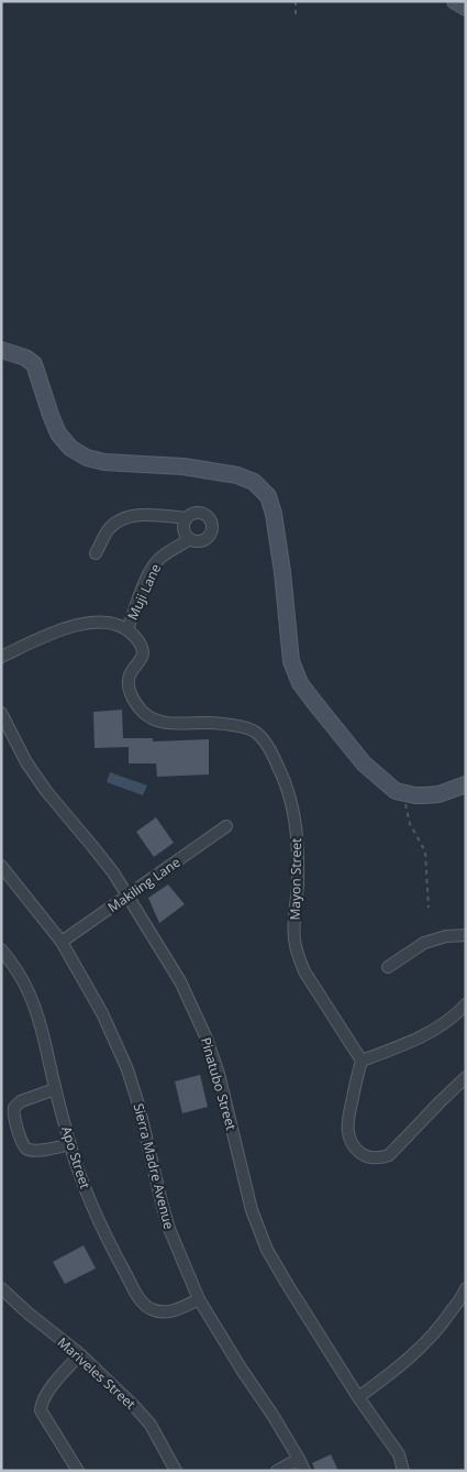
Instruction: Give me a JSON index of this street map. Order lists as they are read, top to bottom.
{
  "streets": {
    "street": [
      "Muji Lane",
      "Mayon Street",
      "Makiling Lane",
      "Pinatubo Street",
      "Apo Street",
      "Sierra Madre Avenue",
      "Mariveles Street"
    ]
  },
  "crossings": [
    ["Muji Lane", "Mayon Street"],
    ["Makiling Lane", "Pinatubo Street"],
    ["Makiling Lane", "Sierra Madre Avenue"],
    ["Apo Street", "Sierra Madre Avenue"]
  ]
}
